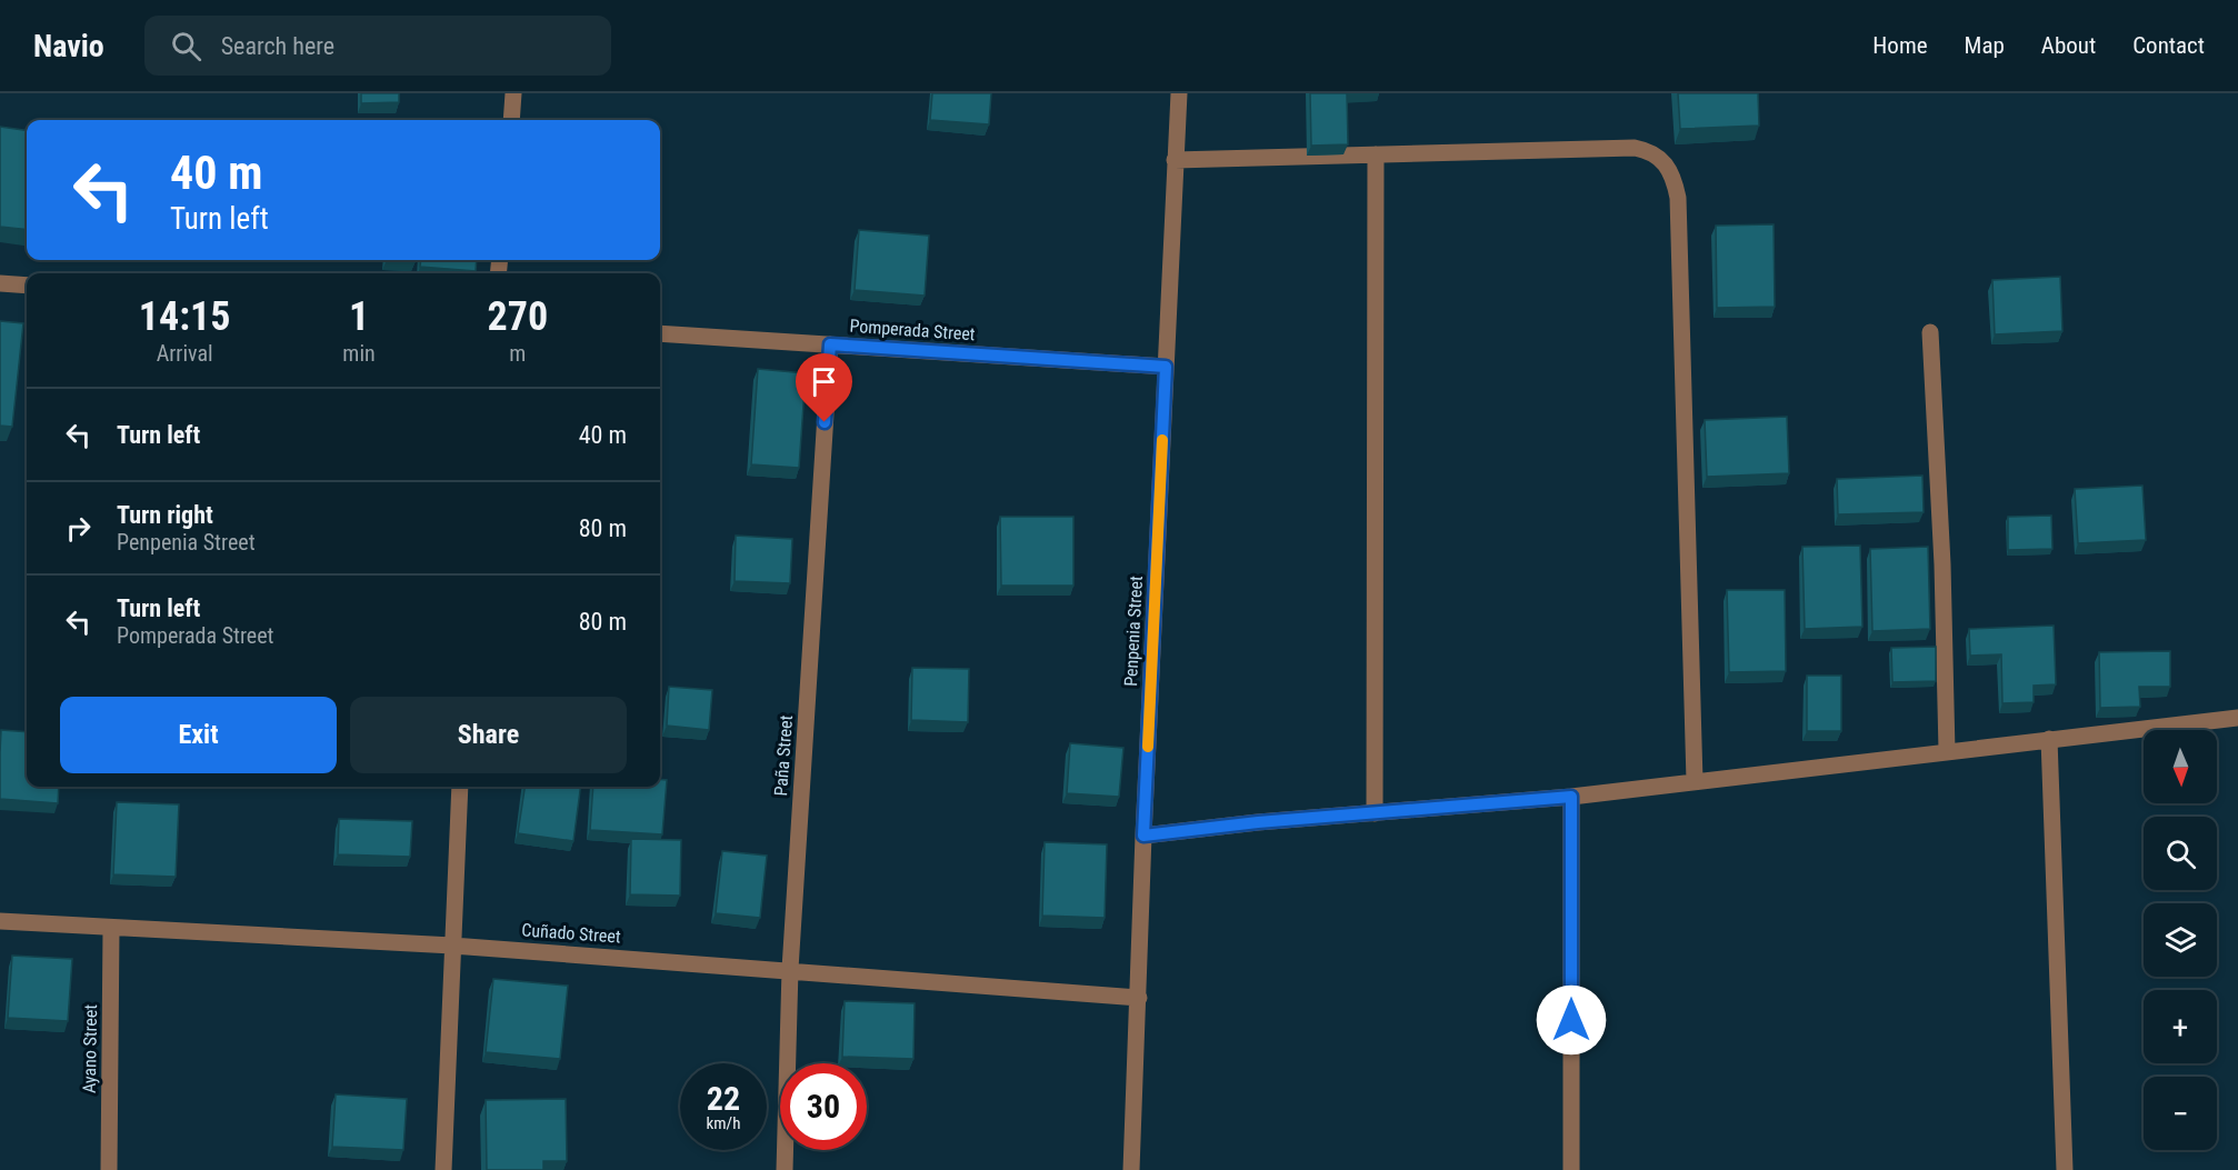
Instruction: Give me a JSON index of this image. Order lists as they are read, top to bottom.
{
  "streets": {
    "street": [
      "Pomperada Street",
      "Penpenia Street",
      "Paña Street",
      "Cuñado Street",
      "Ayano Street"
    ]
  },
  "crossings": [
    ["Pomperada Street", "Penpenia Street"],
    ["Pomperada Street", "Paña Street"],
    ["Penpenia Street", "Cuñado Street"],
    ["Paña Street", "Cuñado Street"],
    ["Cuñado Street", "Ayano Street"]
  ],
  "north": "bottom",
  "page": {
    "header": "Navio",
    "search": "Search here",
    "nav": [
      "Home",
      "Map",
      "About",
      "Contact"
    ],
    "turn": ["40 m", "Turn left"],
    "eta": [
      "14:15",
      "Arrival",
      "1",
      "min",
      "270",
      "m"
    ],
    "list": [
      {
        "name": "Turn left",
        "value": "40 m"
      },
      {
        "name": "Turn right",
        "note": "Penpenia Street",
        "value": "80 m"
      },
      {
        "name": "Turn left",
        "note": "Pomperada Street",
        "value": "80 m"
      }
    ],
    "buttons": ["Exit", "Share"],
    "map_buttons": ["+", "−"],
    "speed": "22 km/h",
    "limit": "30"
  }
}
